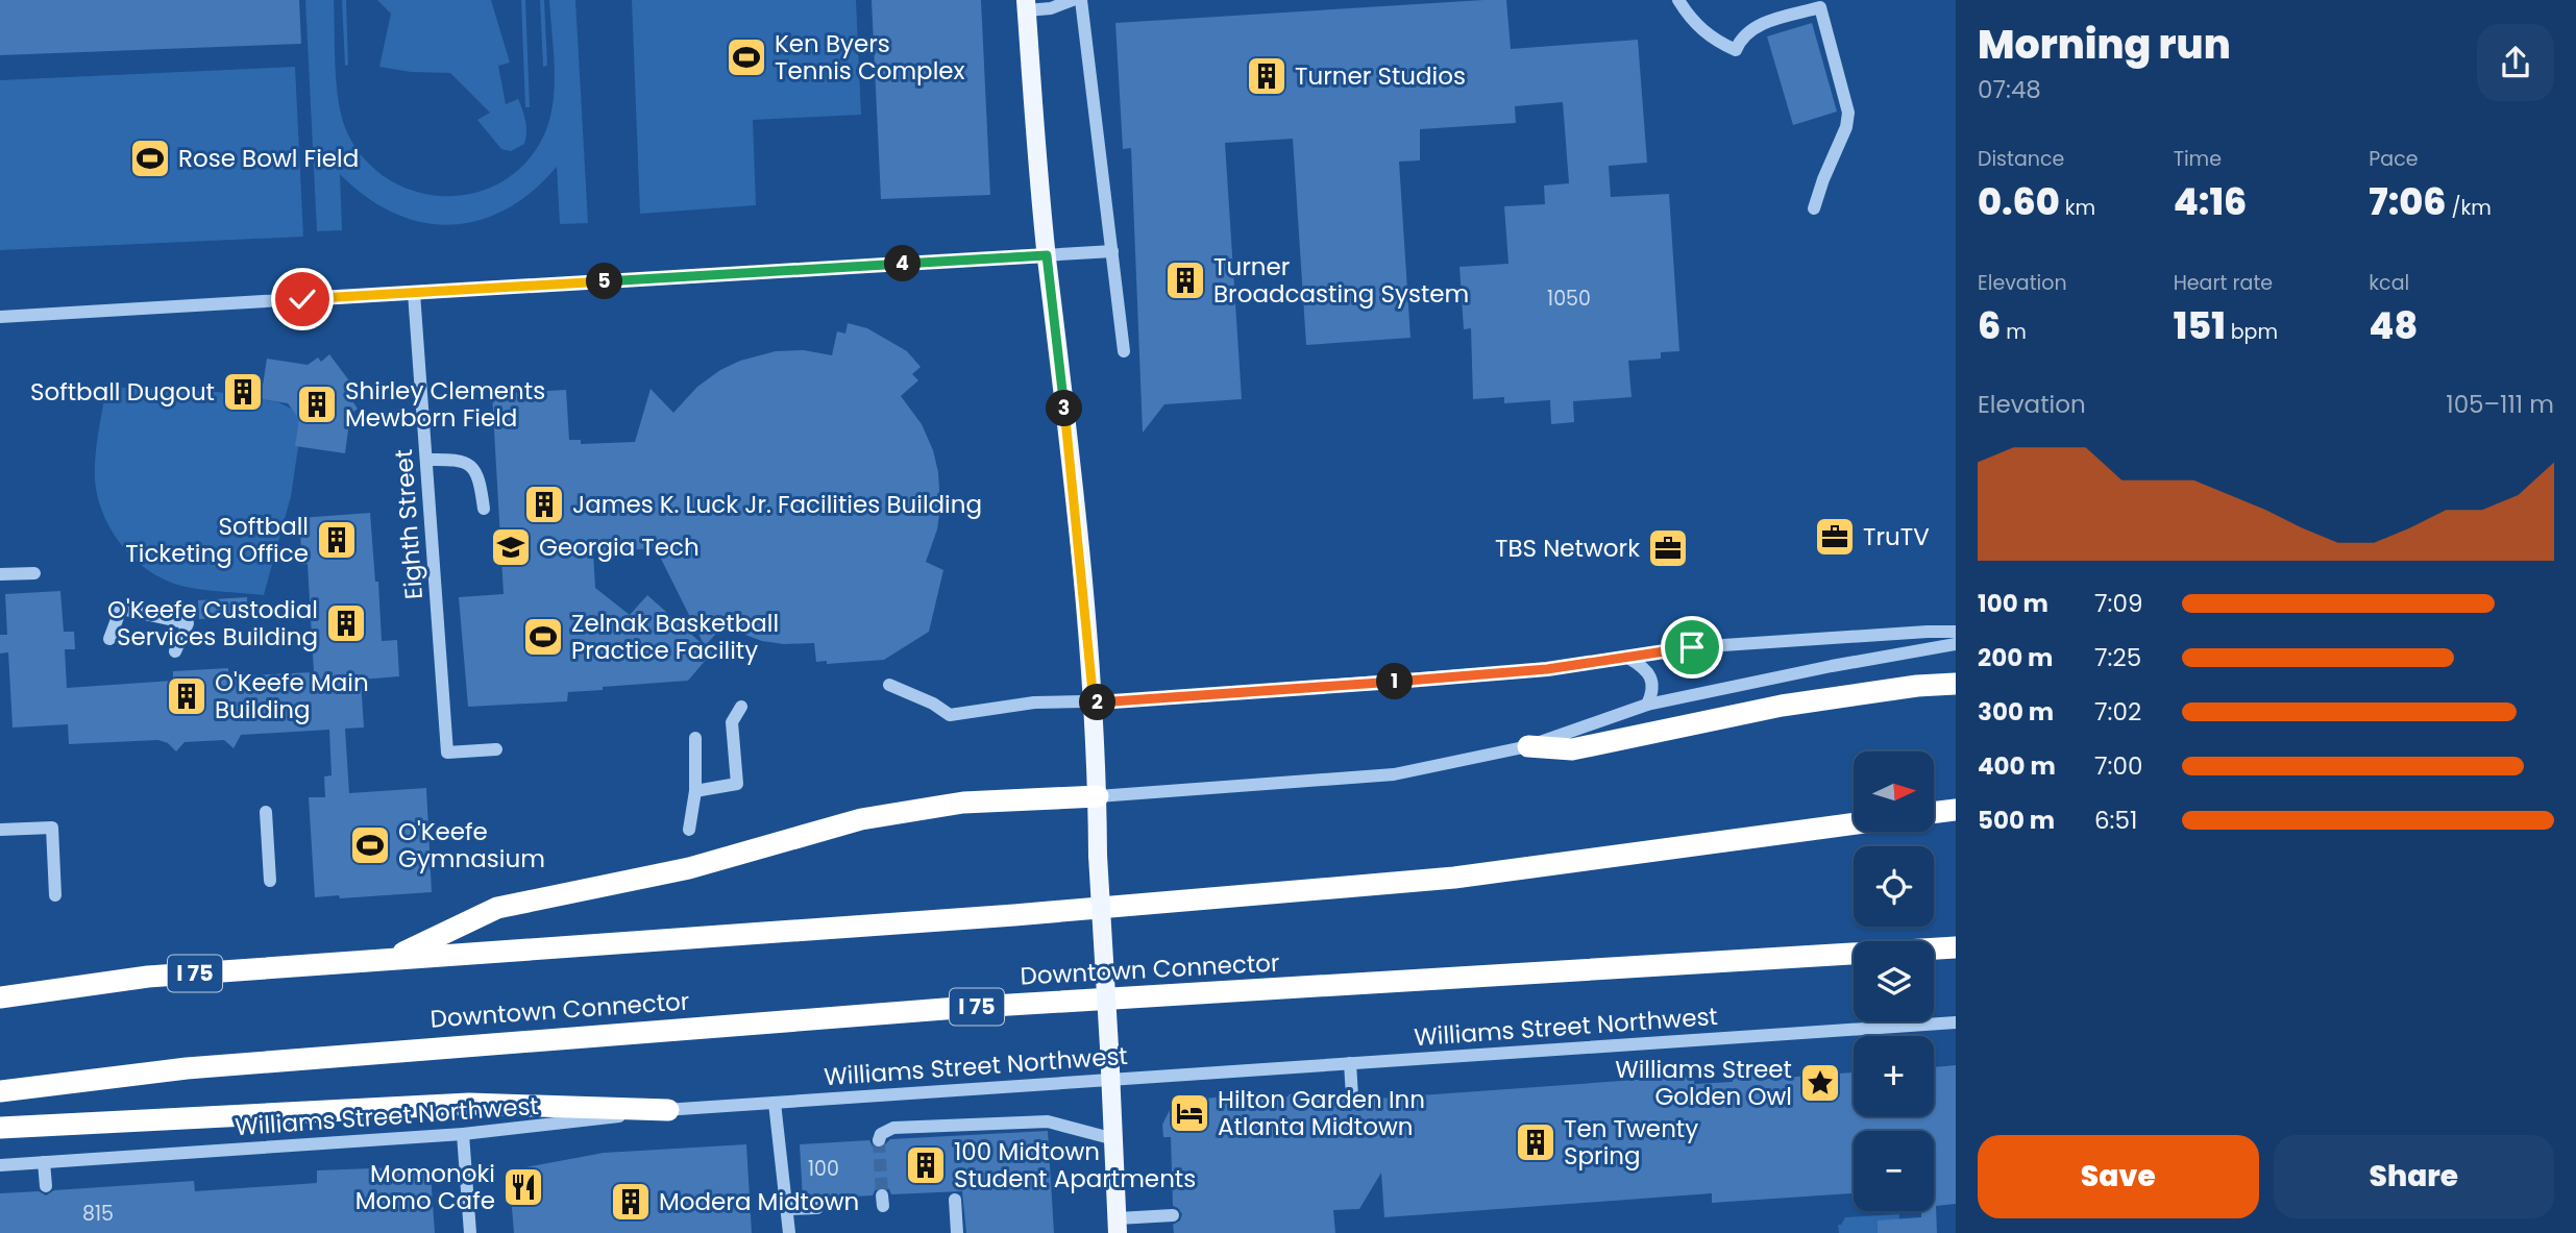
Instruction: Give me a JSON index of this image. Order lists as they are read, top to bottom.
{
  "streets": {
    "highway": ["Downtown Connector", "I 75"],
    "street": ["Eighth Street", "Williams Street Northwest"]
  },
  "places": {
    "sports": [
      "Ken Byers Tennis Complex",
      "Rose Bowl Field",
      "Zelnak Basketball Practice Facility",
      "O'Keefe Gymnasium"
    ],
    "building": [
      "Turner Studios",
      "Turner Broadcasting System",
      "Softball Dugout",
      "Shirley Clements Mewborn Field",
      "James K. Luck Jr. Facilities Building",
      "Softball Ticketing Office",
      "O'Keefe Custodial Services Building",
      "O'Keefe Main Building",
      "Ten Twenty Spring",
      "100 Midtown Student Apartments",
      "Modera Midtown"
    ],
    "office": ["TruTV", "TBS Network"],
    "school or university": ["Georgia Tech"],
    "place": ["Williams Street Golden Owl"],
    "hotel": ["Hilton Garden Inn Atlanta Midtown"],
    "restaurant": ["Momonoki Momo Cafe"]
  },
  "house_numbers": ["1050", "100", "815"],
  "north": "right",
  "page": {
    "heading": ["Morning run", "07:48"],
    "stats": [
      ["Distance", "0.60 km"],
      ["Time", "4:16"],
      ["Pace", "7:06 /km"],
      ["Elevation", "6 m"],
      ["Heart rate", "151 bpm"],
      ["kcal", "48"]
    ],
    "pins": [
      "4",
      "5",
      "3",
      "1",
      "2"
    ],
    "chart": ["Elevation", "105–111 m"],
    "list": [
      {
        "name": "100 m",
        "note": "7:09"
      },
      {
        "name": "200 m",
        "note": "7:25"
      },
      {
        "name": "300 m",
        "note": "7:02"
      },
      {
        "name": "400 m",
        "note": "7:00"
      },
      {
        "name": "500 m",
        "note": "6:51"
      }
    ],
    "map_buttons": ["+", "−"],
    "buttons": ["Save", "Share"]
  }
}
